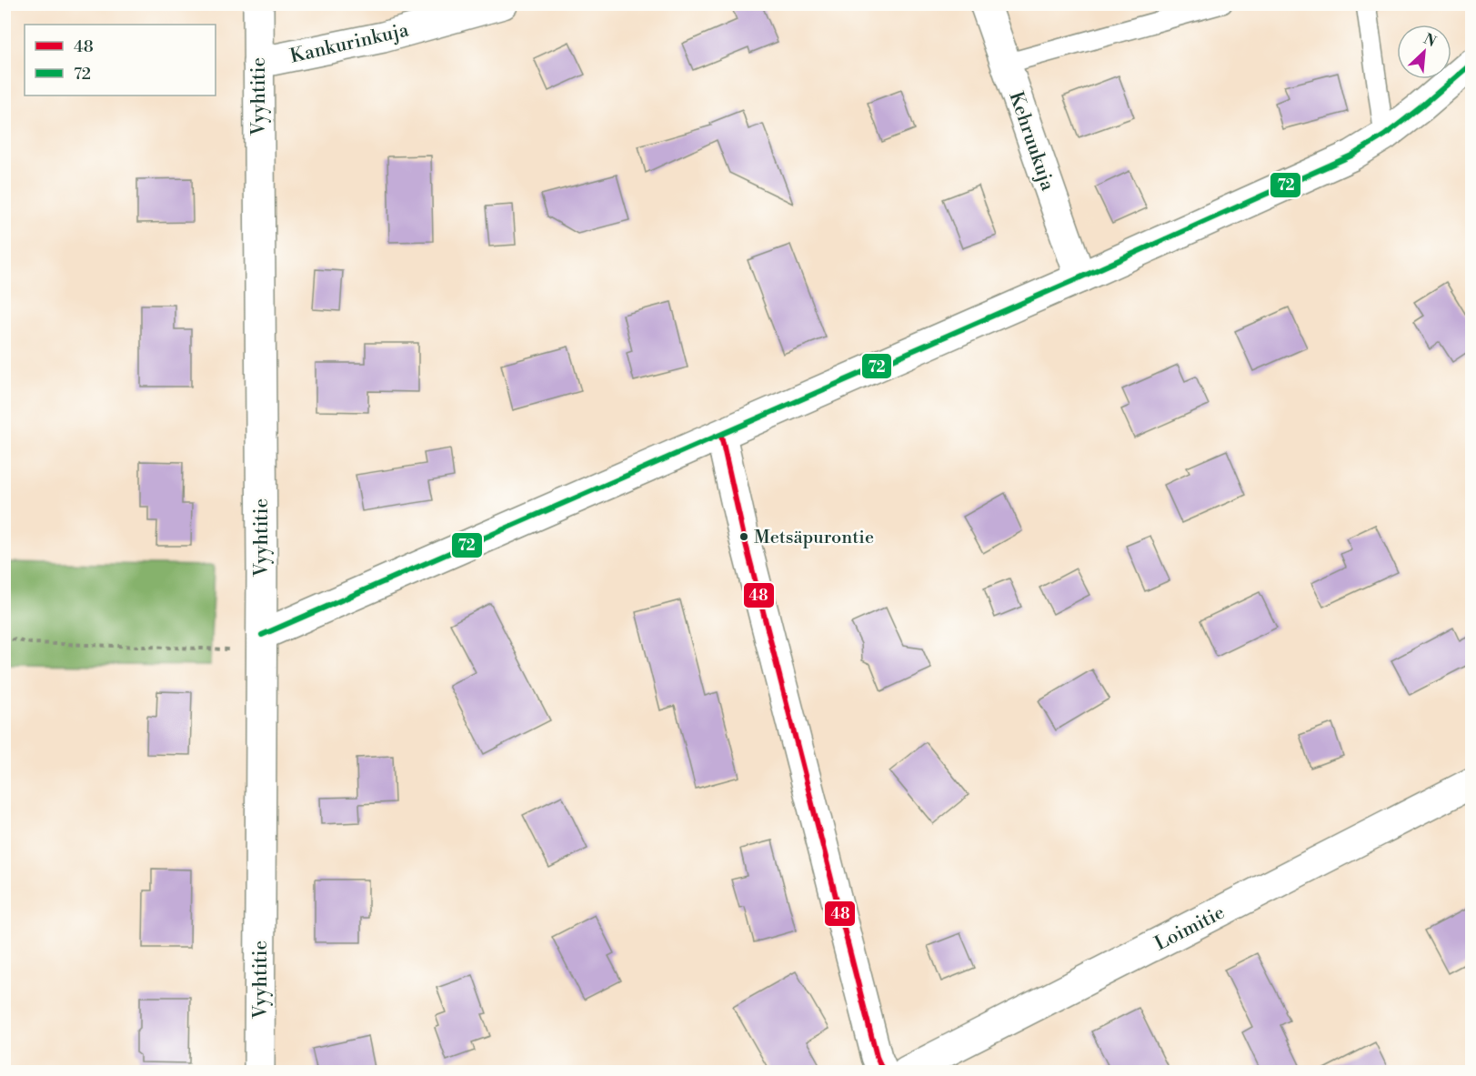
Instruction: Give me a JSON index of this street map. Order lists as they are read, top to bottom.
{
  "streets": {
    "street": [
      "Kankurinkuja",
      "Vyyhtitie",
      "Kehruukuja",
      "Loimitie"
    ]
  },
  "crossings": [
    ["Kankurinkuja", "Vyyhtitie"]
  ],
  "places": ["Metsäpurontie"],
  "lines": ["transit line 72", "transit line 48"],
  "legend": ["48", "72"],
  "north": "top right"
}
